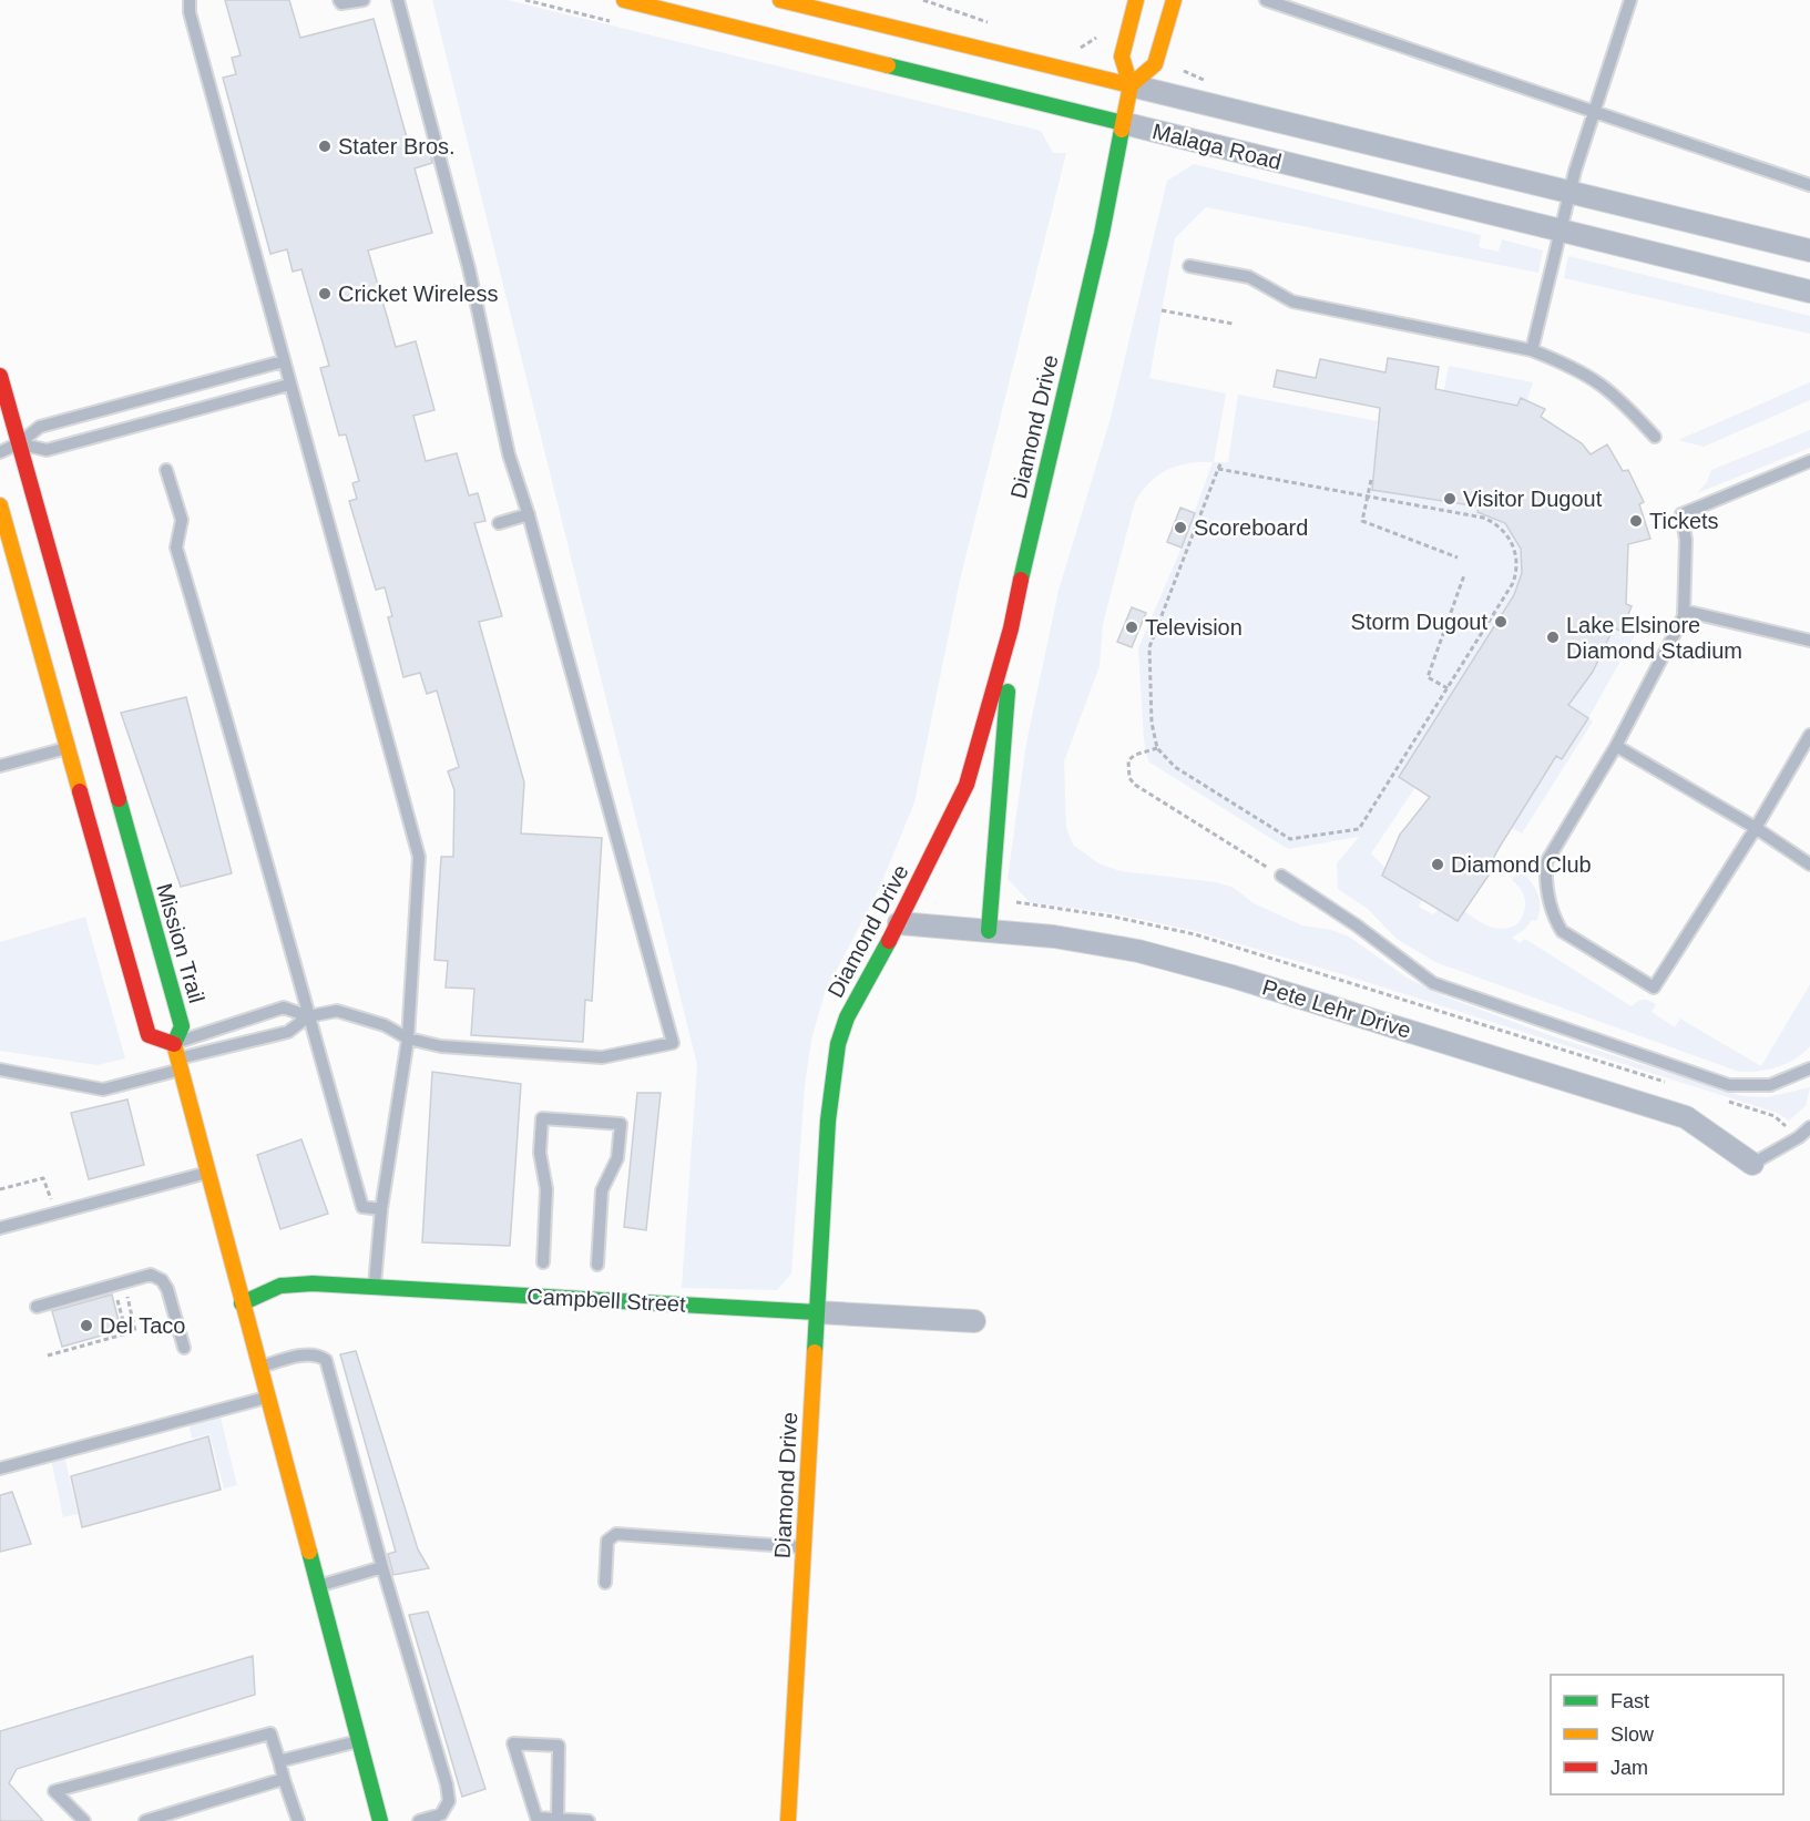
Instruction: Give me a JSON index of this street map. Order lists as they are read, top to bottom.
{
  "streets": {
    "street": [
      "Malaga Road",
      "Diamond Drive",
      "Mission Trail",
      "Pete Lehr Drive",
      "Campbell Street"
    ]
  },
  "crossings": [
    ["Malaga Road", "Diamond Drive"],
    ["Diamond Drive", "Pete Lehr Drive"],
    ["Diamond Drive", "Campbell Street"]
  ],
  "places": [
    "Stater Bros.",
    "Cricket Wireless",
    "Visitor Dugout",
    "Tickets",
    "Scoreboard",
    "Storm Dugout",
    "Television",
    "Lake Elsinore Diamond Stadium",
    "Diamond Club",
    "Del Taco"
  ],
  "legend": ["Fast", "Slow", "Jam"]
}
